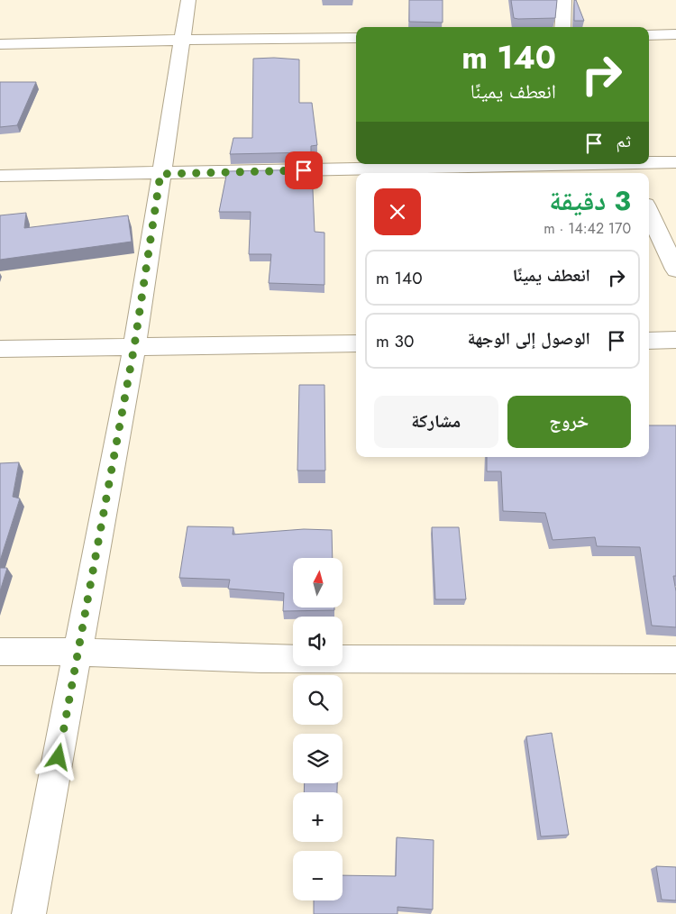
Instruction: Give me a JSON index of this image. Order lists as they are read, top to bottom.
{
  "north": "top",
  "page": {
    "turn": ["140 m", "انعطف يمينًا"],
    "then": "ثم",
    "heading": ["3 دقيقة", "170 m · 14:42"],
    "list": [
      {
        "name": "انعطف يمينًا",
        "value": "140 m"
      },
      {
        "name": "الوصول إلى الوجهة",
        "value": "30 m"
      }
    ],
    "buttons": ["خروج", "مشاركة"],
    "map_buttons": ["+", "−"]
  }
}
